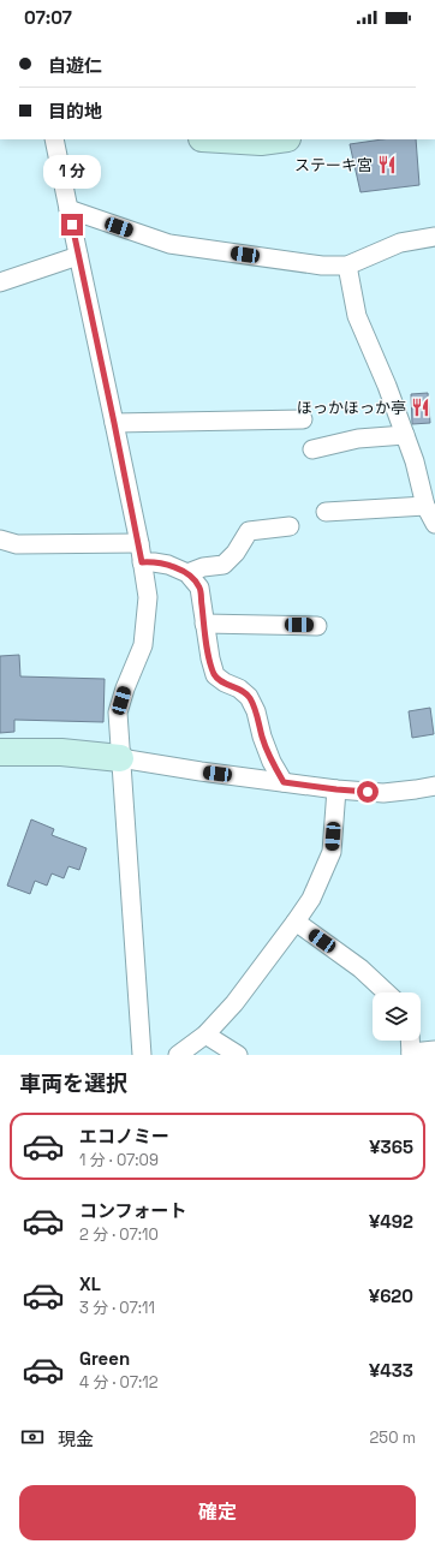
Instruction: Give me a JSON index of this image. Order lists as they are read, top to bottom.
{
  "places": {
    "restaurant": ["ステーキ宮", "ほっかほっか亭"]
  },
  "page": {
    "status": "07:07",
    "banner": ["自遊仁", "目的地"],
    "bubble": "1 分",
    "heading": "車両を選択",
    "list": [
      {
        "name": "エコノミー",
        "note": "1 分 · 07:09",
        "value": "¥365"
      },
      {
        "name": "コンフォート",
        "note": "2 分 · 07:10",
        "value": "¥492"
      },
      {
        "name": "XL",
        "note": "3 分 · 07:11",
        "value": "¥620"
      },
      {
        "name": "Green",
        "note": "4 分 · 07:12",
        "value": "¥433"
      }
    ],
    "pay": ["現金", "250 m"],
    "buttons": "確定"
  }
}
